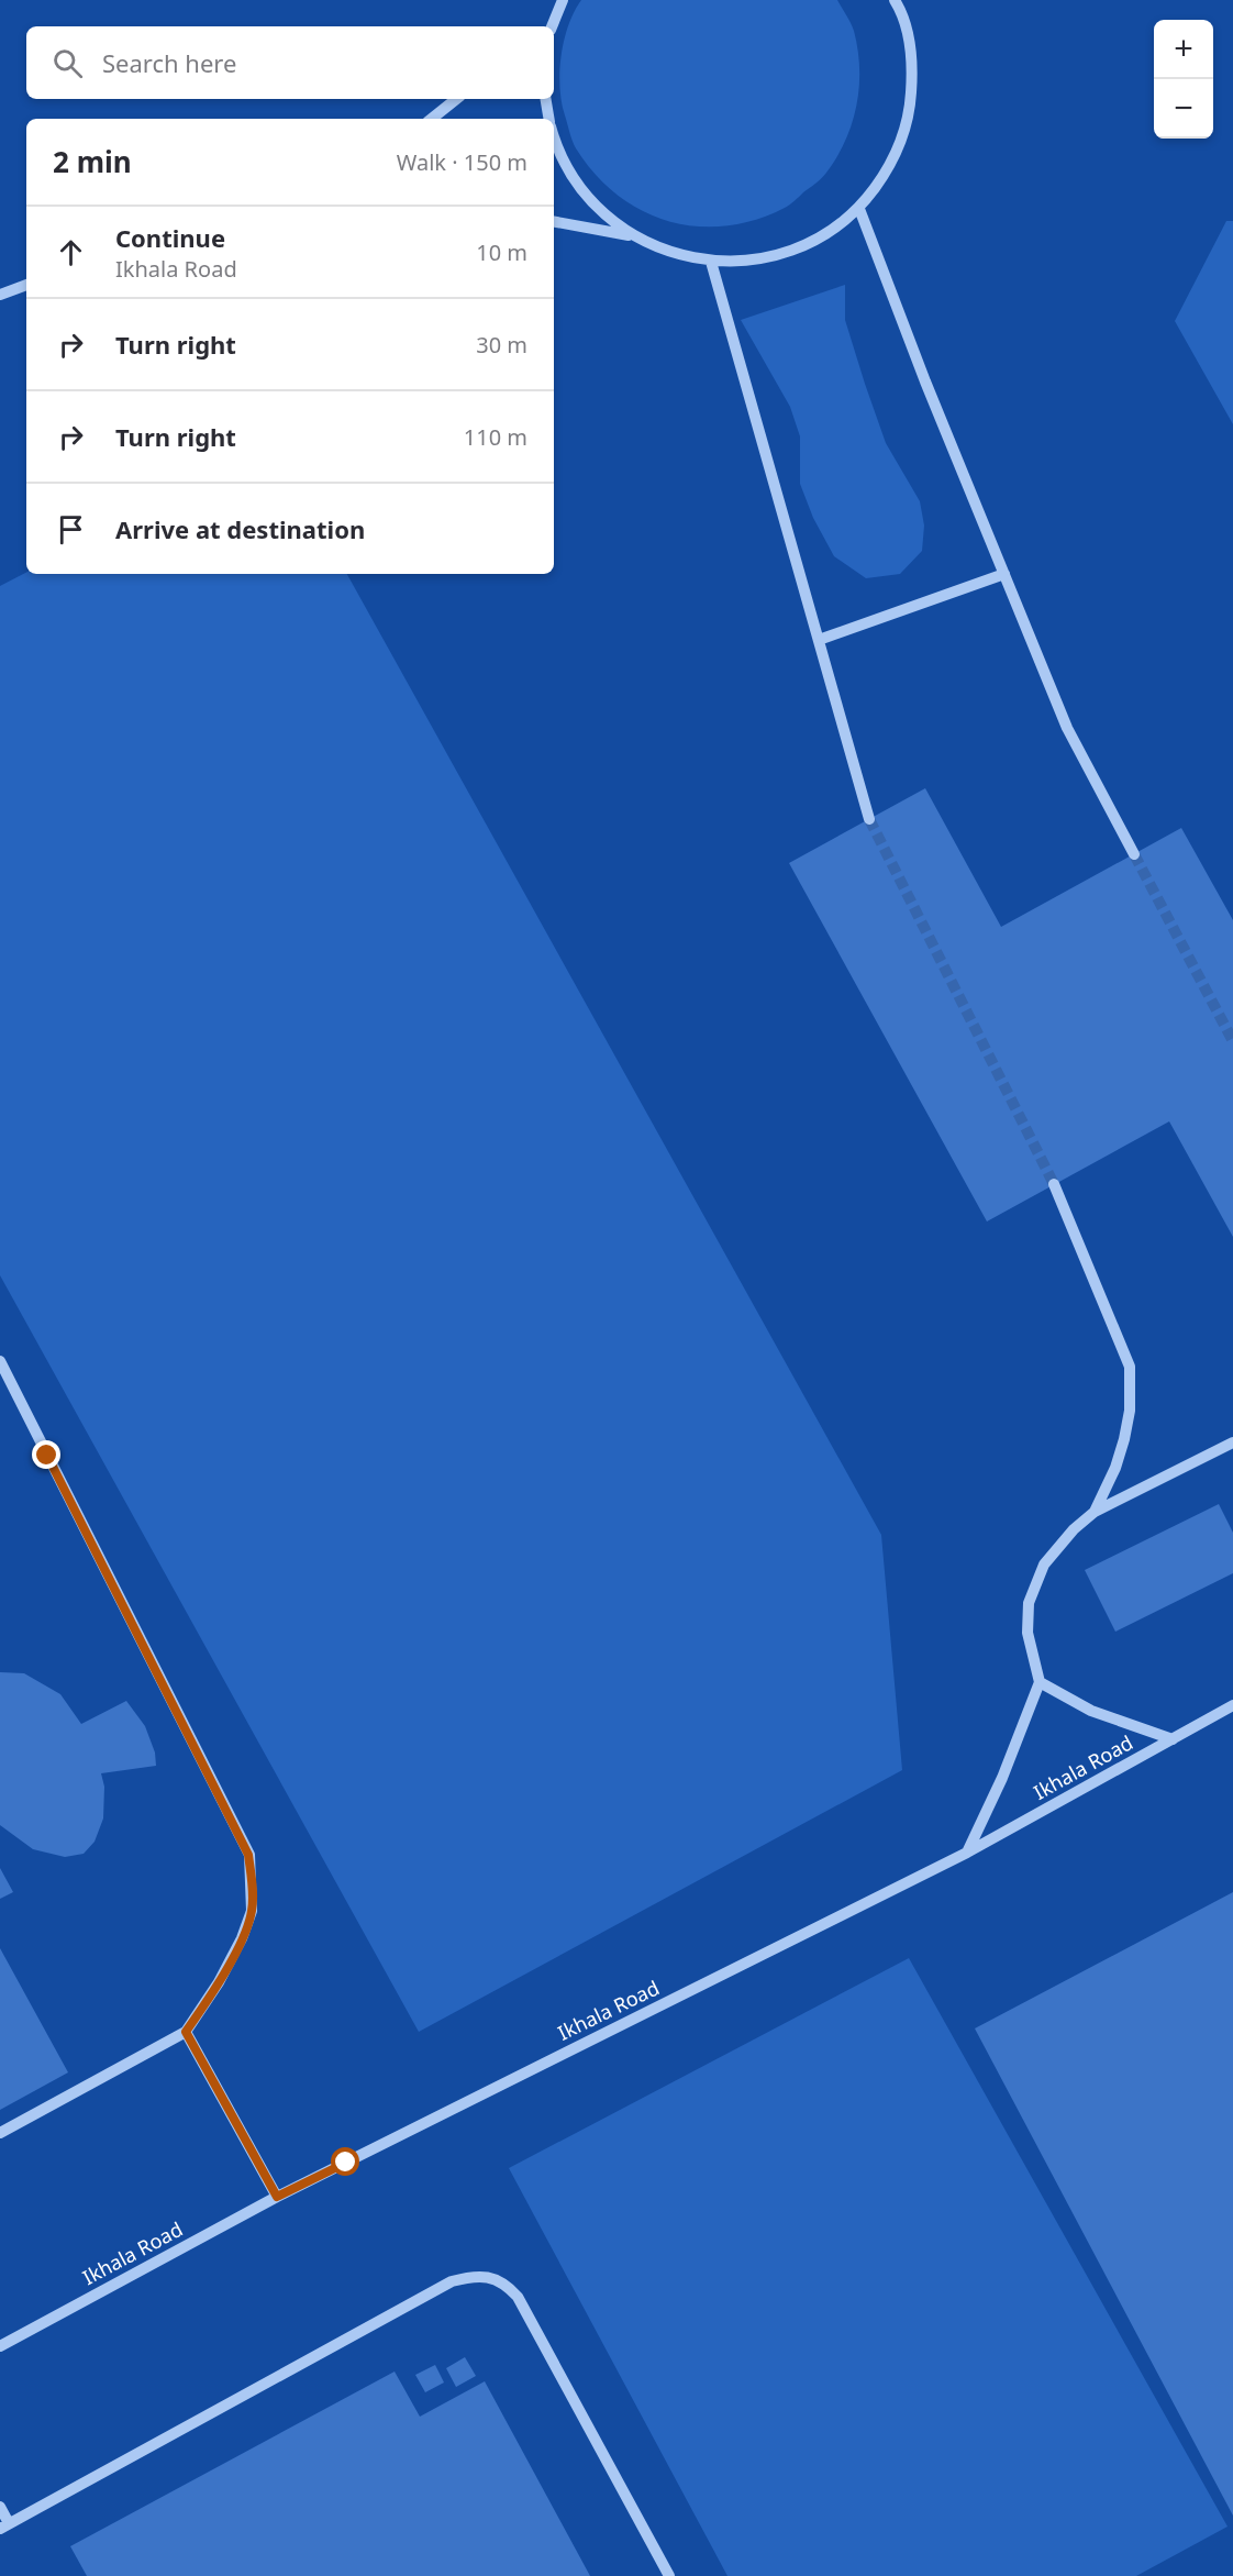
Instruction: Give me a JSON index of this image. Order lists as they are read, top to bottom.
{
  "streets": {
    "street": ["Ikhala Road"]
  },
  "page": {
    "map_buttons": ["+", "−"],
    "search": "Search here",
    "heading": ["2 min", "Walk · 150 m"],
    "list": [
      ["Continue", "Ikhala Road", "10 m"],
      ["Turn right", "30 m"],
      ["Turn right", "110 m"],
      "Arrive at destination"
    ]
  }
}
